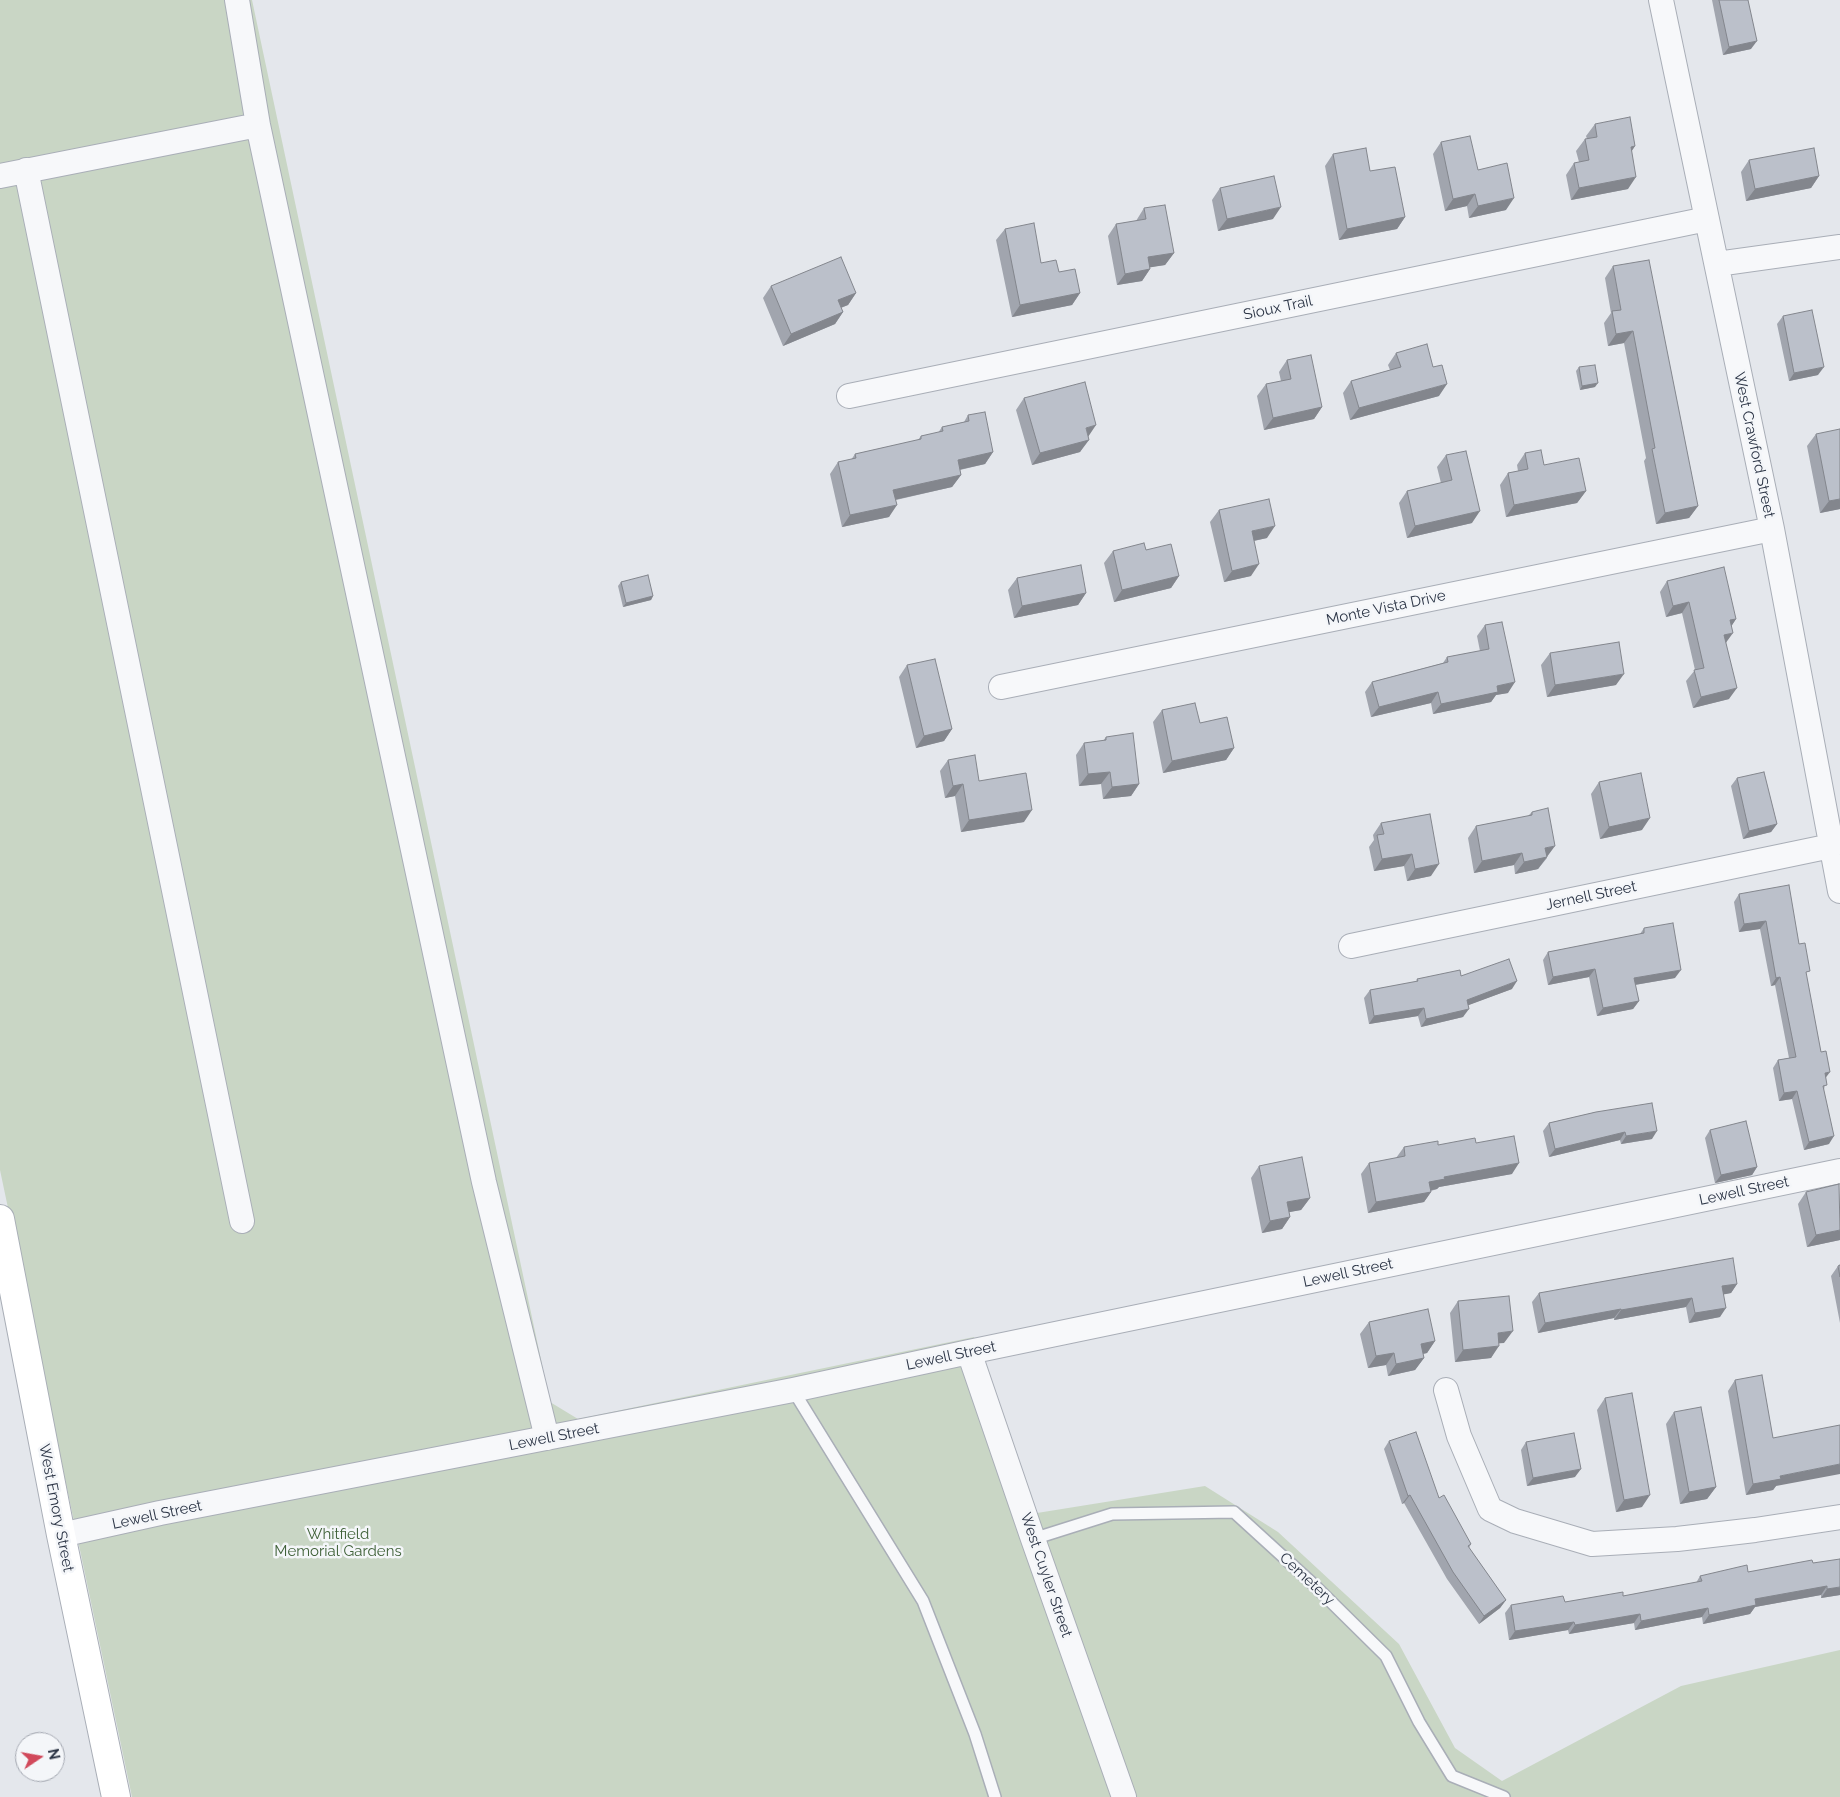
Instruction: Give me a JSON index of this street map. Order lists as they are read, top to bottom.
{
  "streets": {
    "street": [
      "Sioux Trail",
      "West Crawford Street",
      "Monte Vista Drive",
      "Jernell Street",
      "Lewell Street",
      "West Emory Street",
      "West Cuyler Street"
    ],
    "lane": ["Cemetery"]
  },
  "crossings": [
    ["Sioux Trail", "West Crawford Street"],
    ["West Crawford Street", "Monte Vista Drive"],
    ["West Crawford Street", "Jernell Street"],
    ["Lewell Street", "West Emory Street"],
    ["Lewell Street", "West Cuyler Street"],
    ["West Cuyler Street", "Cemetery"]
  ],
  "parks": ["Whitfield Memorial Gardens"],
  "north": "right"
}
